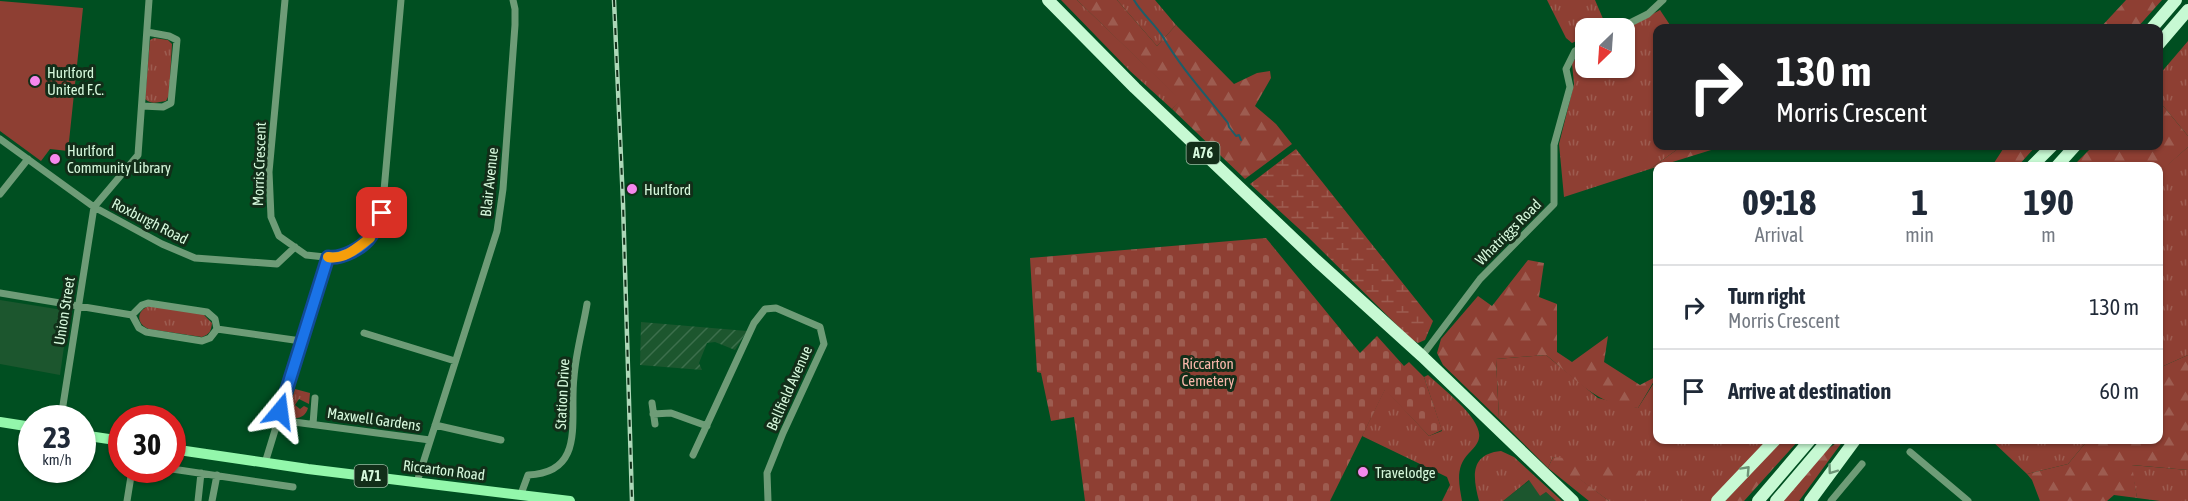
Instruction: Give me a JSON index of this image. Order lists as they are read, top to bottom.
{
  "streets": {
    "highway": ["A76"],
    "main road": ["Riccarton Road", "A71"],
    "street": [
      "Morris Crescent",
      "Blair Avenue",
      "Roxburgh Road",
      "Whatriggs Road",
      "Union Street",
      "Bellfield Avenue",
      "Station Drive",
      "Maxwell Gardens"
    ]
  },
  "crossings": [
    ["A76", "Whatriggs Road"],
    ["Morris Crescent", "Roxburgh Road"],
    ["Blair Avenue", "Maxwell Gardens"],
    ["Blair Avenue", "Riccarton Road"],
    ["Roxburgh Road", "Union Street"],
    ["Station Drive", "Riccarton Road"]
  ],
  "parks": ["Riccarton Cemetery"],
  "places": [
    "Hurlford United F.C.",
    "Hurlford Community Library",
    "Hurlford",
    "Travelodge"
  ],
  "north": "bottom left",
  "page": {
    "turn": ["130 m", "Morris Crescent"],
    "eta": [
      "09:18",
      "Arrival",
      "1",
      "min",
      "190",
      "m"
    ],
    "list": [
      {
        "name": "Turn right",
        "note": "Morris Crescent",
        "value": "130 m"
      },
      {
        "name": "Arrive at destination",
        "value": "60 m"
      }
    ],
    "speed": "23 km/h",
    "limit": "30"
  }
}
